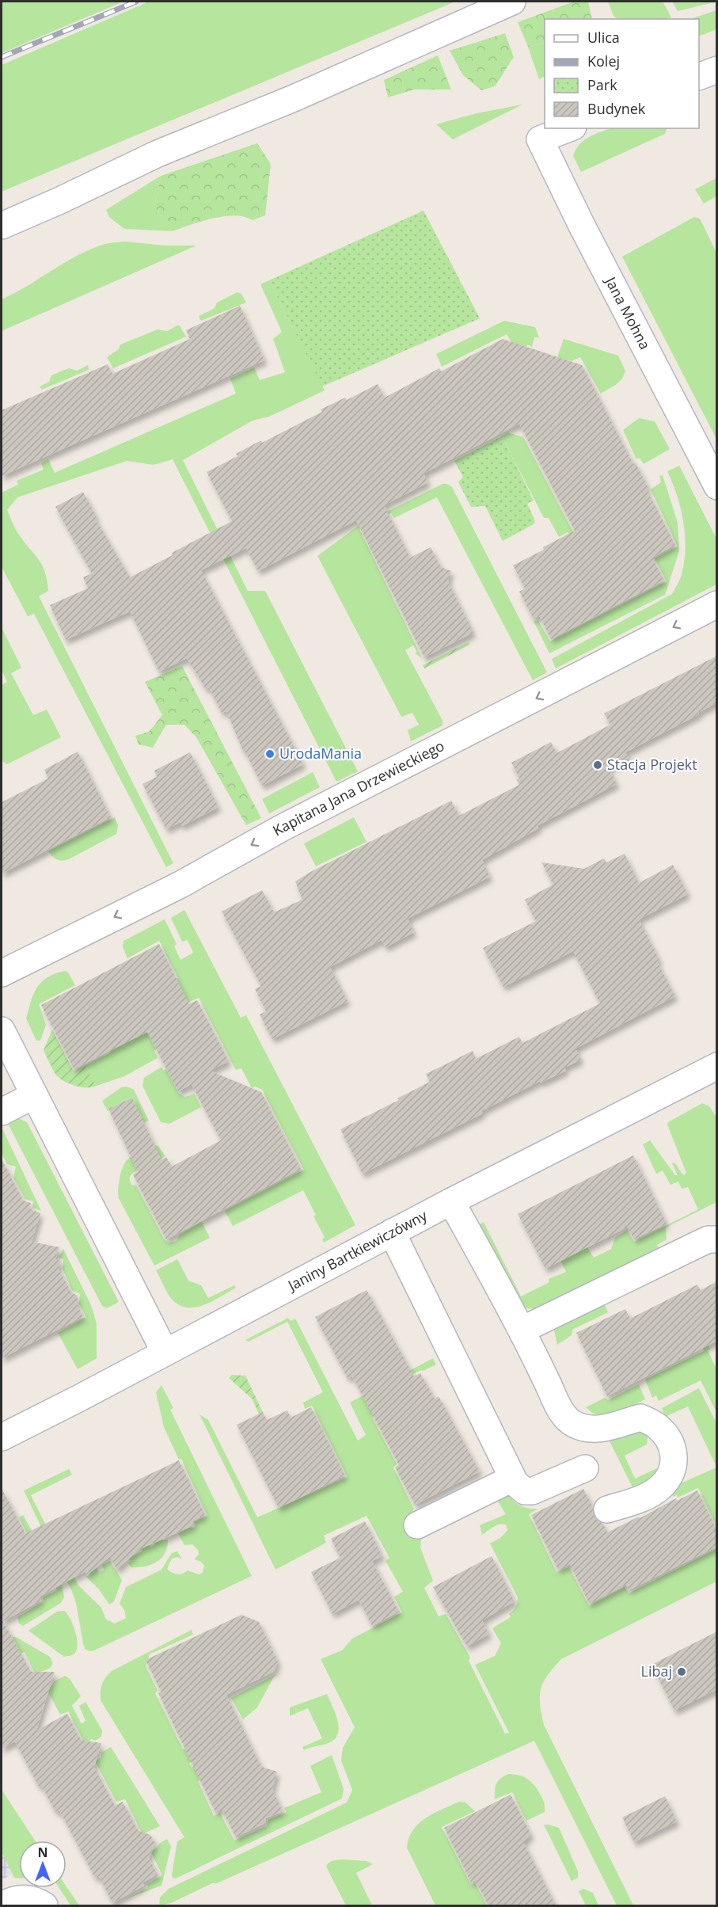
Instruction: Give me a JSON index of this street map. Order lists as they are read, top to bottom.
{
  "streets": {
    "street": ["Jana Mohna", "Kapitana Jana Drzewieckiego", "Janiny Bartkiewiczówny"]
  },
  "one_way": ["Kapitana Jana Drzewieckiego"],
  "places": ["UrodaMania", "Stacja Projekt", "Libaj"],
  "legend": [
    "Ulica",
    "Kolej",
    "Park",
    "Budynek"
  ],
  "north": "top"
}
